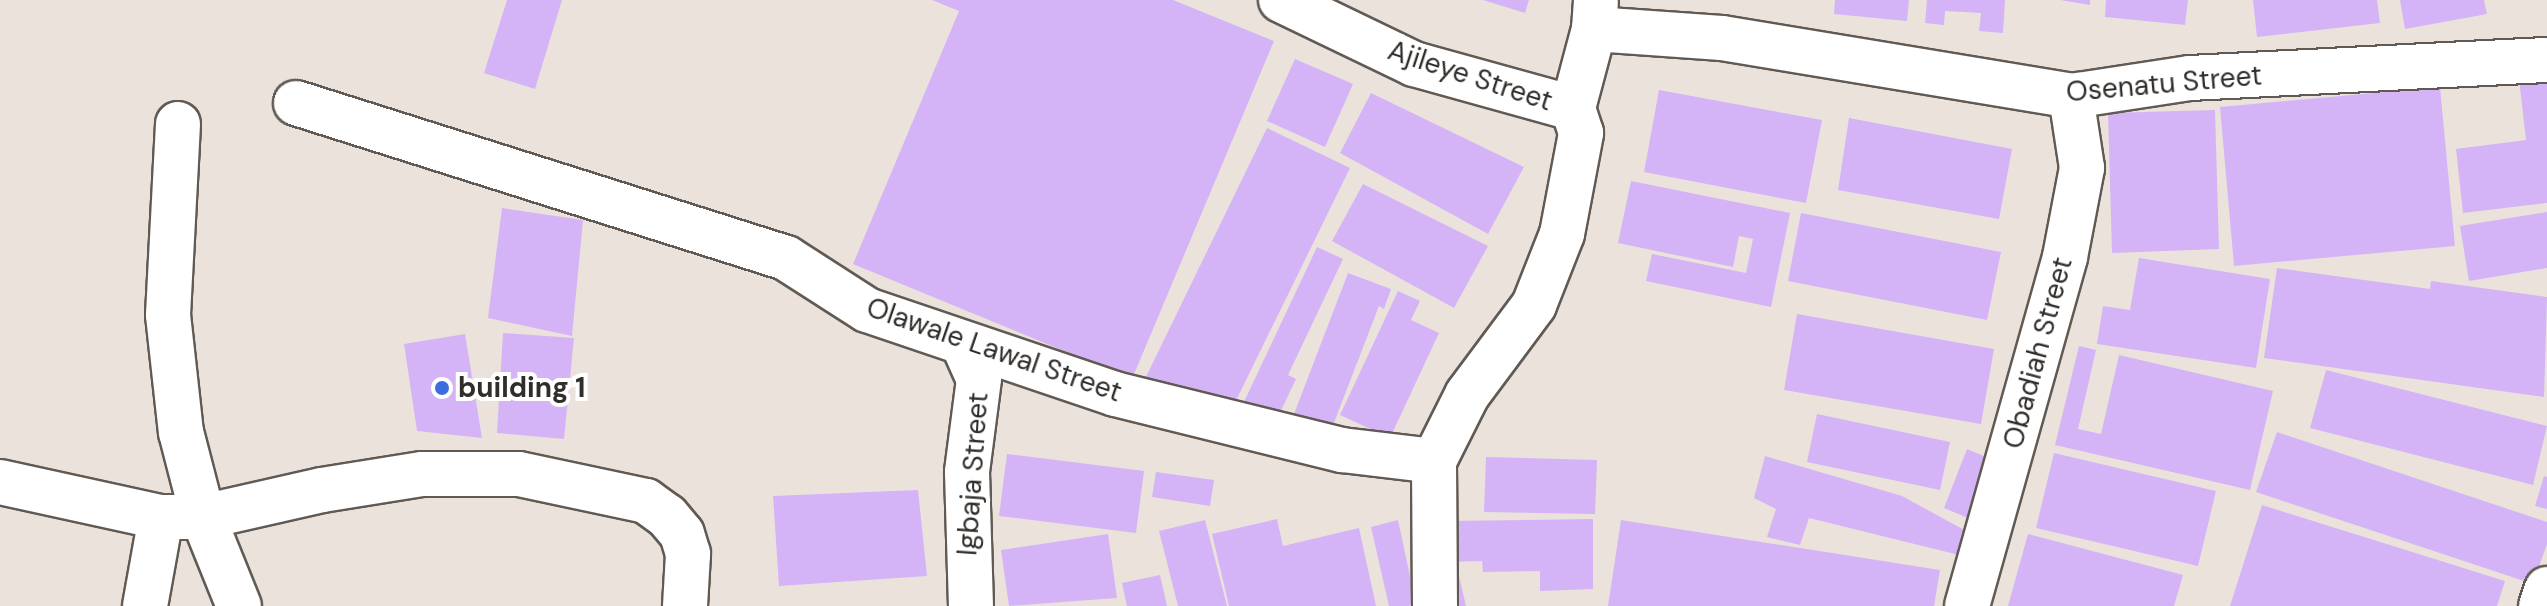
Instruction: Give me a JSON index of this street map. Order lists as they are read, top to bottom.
{
  "streets": {
    "street": [
      "Ajileye Street",
      "Osenatu Street",
      "Olawale Lawal Street",
      "Obadiah Street",
      "Igbaja Street"
    ]
  },
  "crossings": [
    ["Osenatu Street", "Obadiah Street"],
    ["Olawale Lawal Street", "Igbaja Street"]
  ],
  "places": ["building 1"]
}
